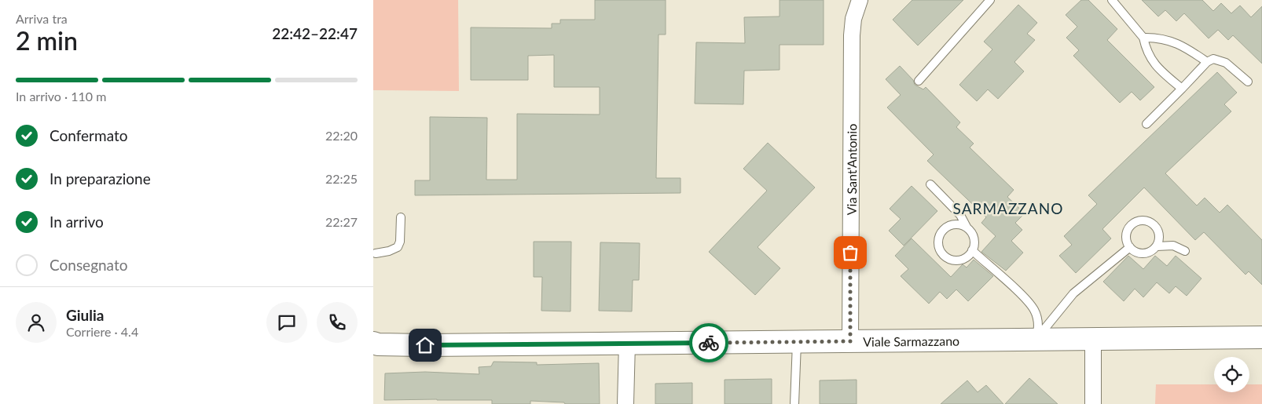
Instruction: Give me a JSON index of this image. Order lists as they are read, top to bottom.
{
  "streets": {
    "street": ["Via Sant'Antonio", "Viale Sarmazzano"]
  },
  "crossings": [
    ["Via Sant'Antonio", "Viale Sarmazzano"]
  ],
  "districts": ["SARMAZZANO"],
  "page": {
    "heading": ["2 min", "Arriva tra", "22:42–22:47"],
    "panel": ["Giulia", "Corriere · 4.4"],
    "bar": "In arrivo · 110 m",
    "list": [
      ["Confermato", "22:20"],
      ["In preparazione", "22:25"],
      ["In arrivo", "22:27"],
      "Consegnato"
    ]
  }
}
